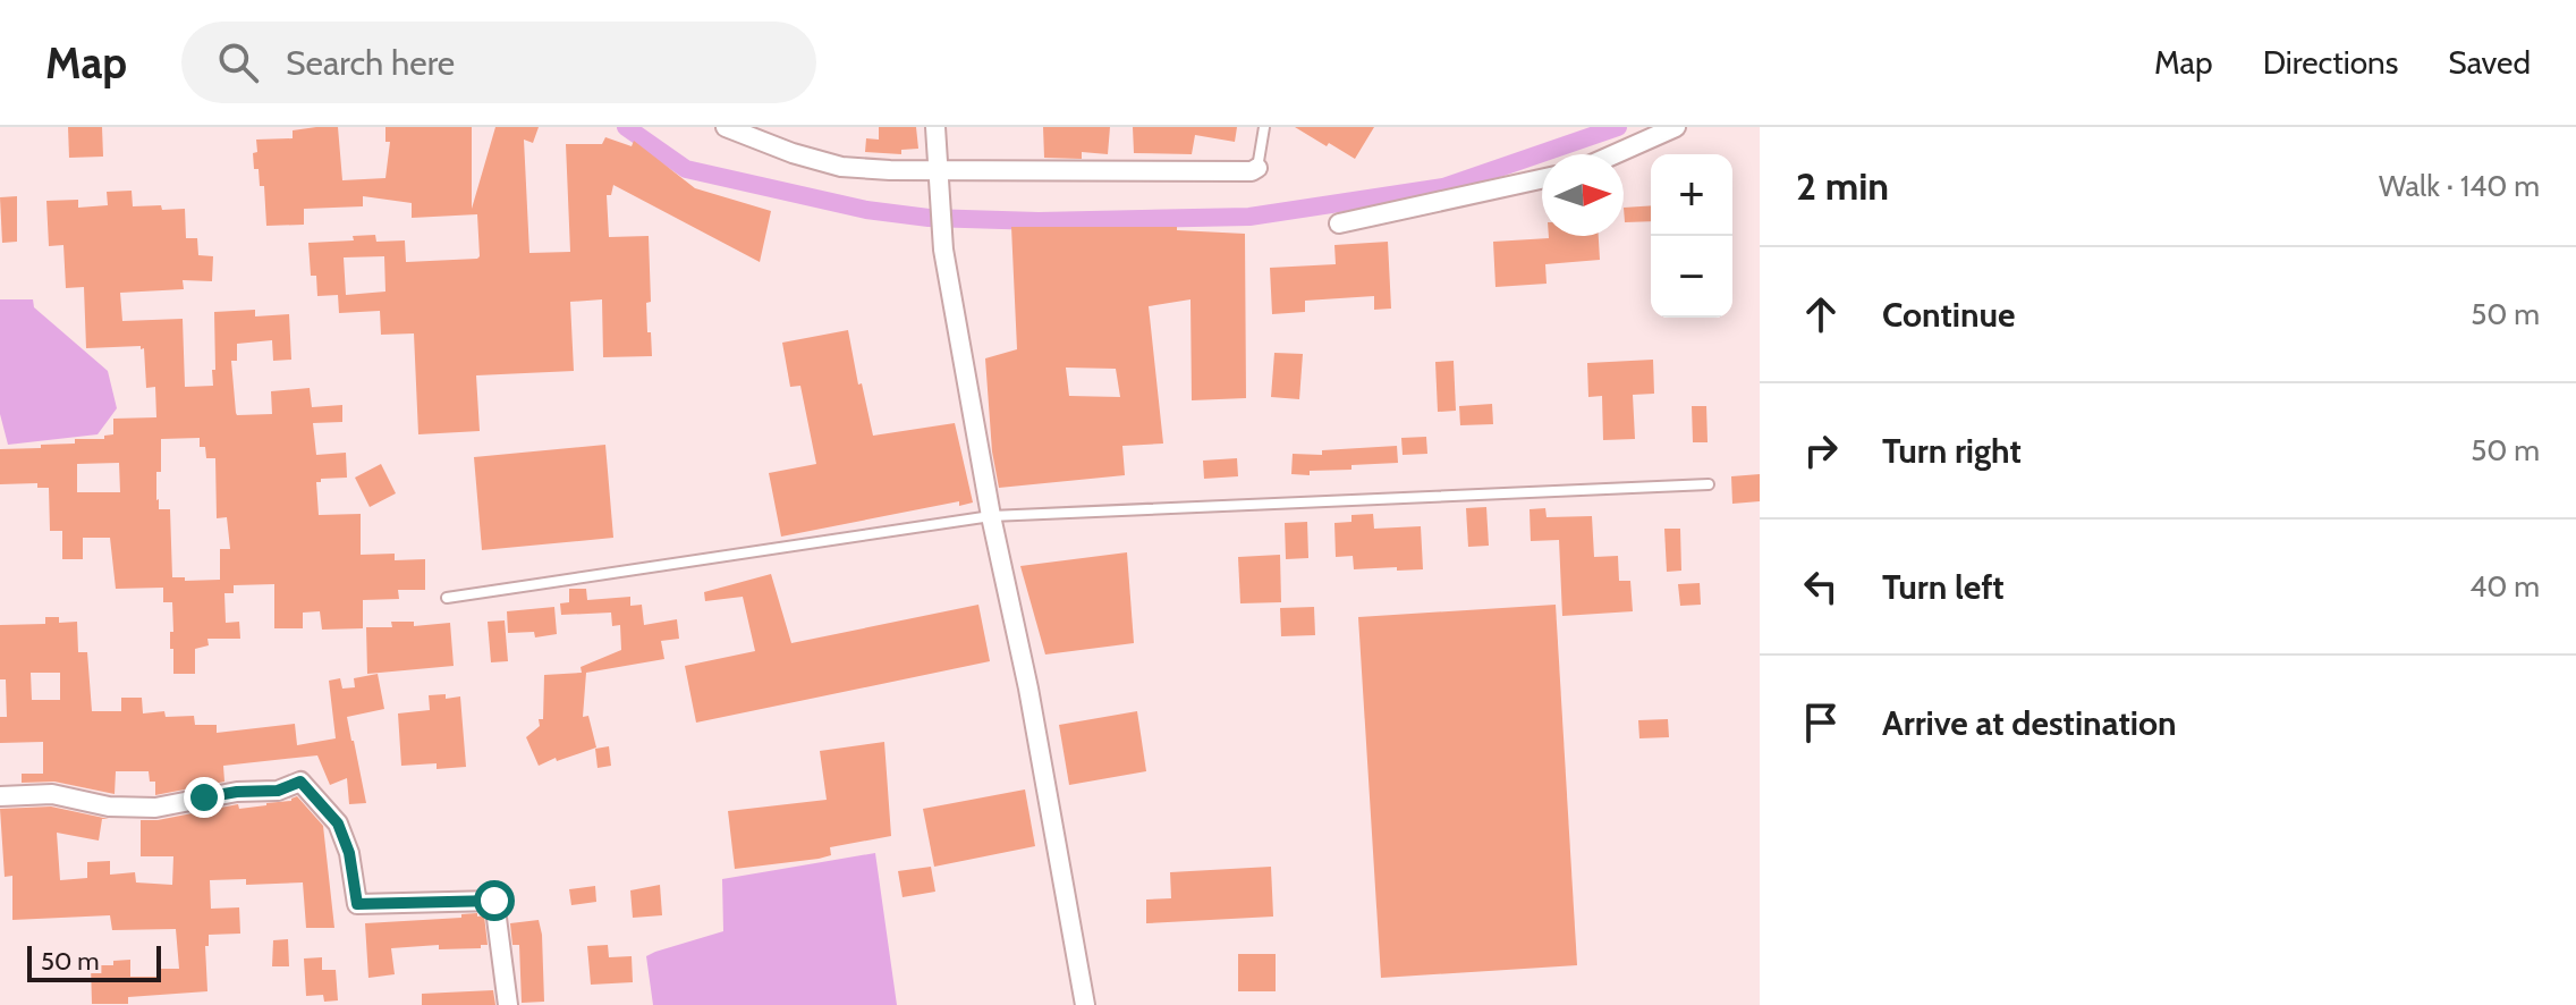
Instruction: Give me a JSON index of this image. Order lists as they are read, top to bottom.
{
  "scale_bar": "50 m",
  "north": "right",
  "page": {
    "header": "Map",
    "search": "Search here",
    "nav": ["Map", "Directions", "Saved"],
    "heading": ["2 min", "Walk · 140 m"],
    "map_buttons": ["+", "−"],
    "list": [
      ["Continue", "50 m"],
      ["Turn right", "50 m"],
      ["Turn left", "40 m"],
      "Arrive at destination"
    ],
    "scale": "50 m"
  }
}
